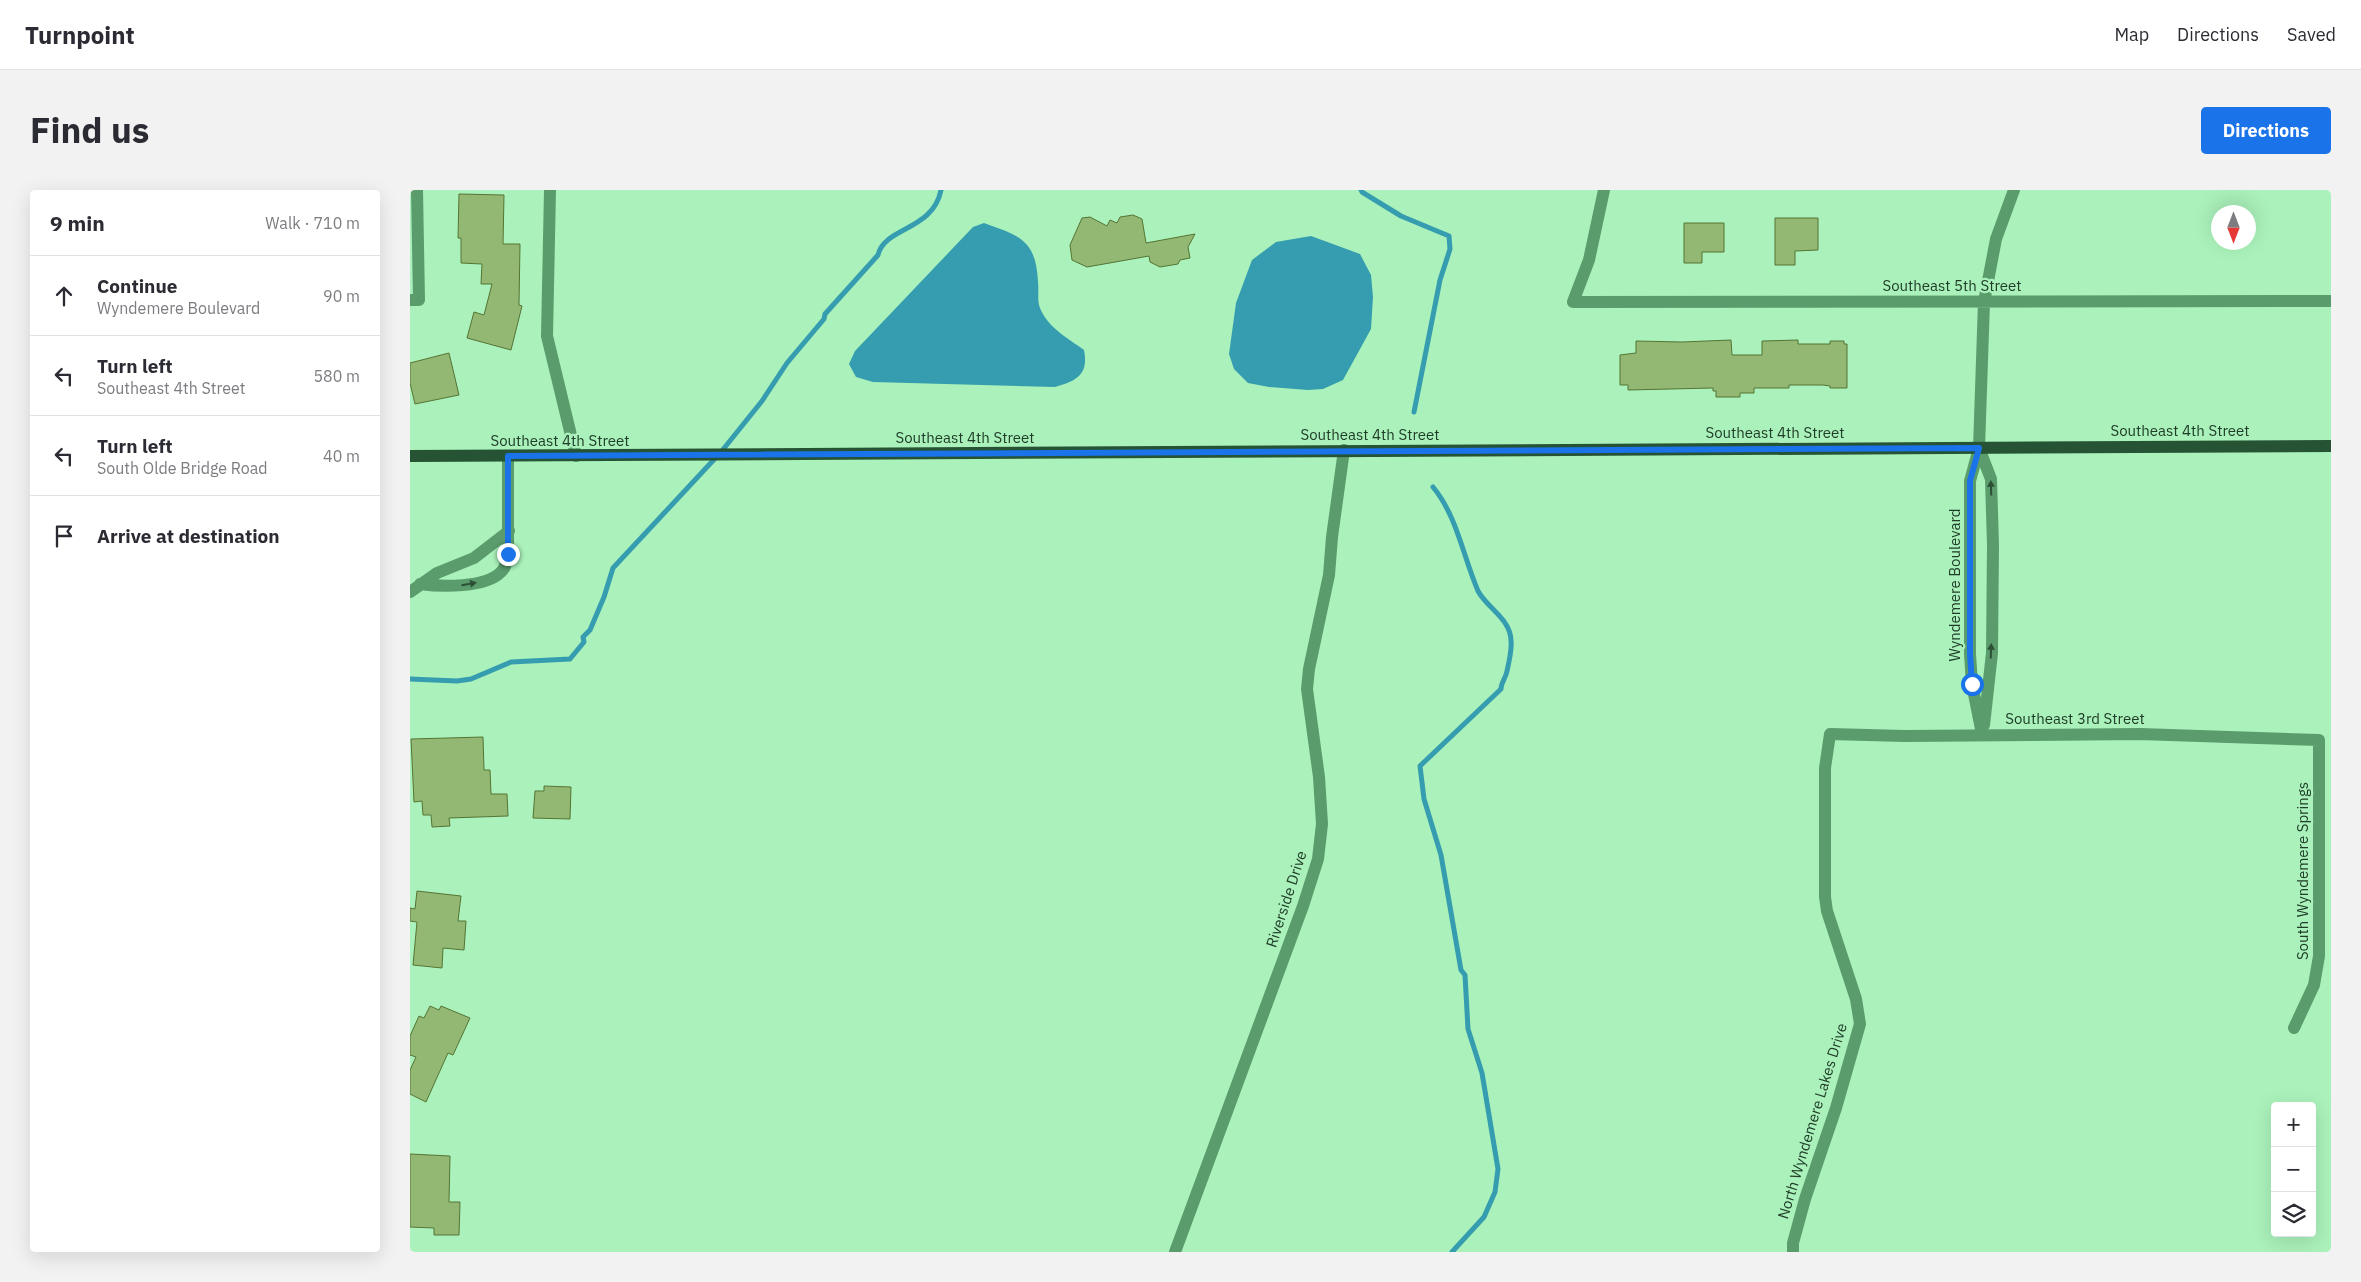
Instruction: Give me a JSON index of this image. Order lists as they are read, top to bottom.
{
  "streets": {
    "main road": ["Southeast 4th Street"],
    "street": [
      "Southeast 5th Street",
      "Wyndemere Boulevard",
      "Southeast 3rd Street",
      "South Wyndemere Springs",
      "Riverside Drive",
      "North Wyndemere Lakes Drive"
    ]
  },
  "crossings": [
    ["Southeast 4th Street", "Wyndemere Boulevard"],
    ["Southeast 4th Street", "Riverside Drive"],
    ["Wyndemere Boulevard", "Southeast 3rd Street"],
    ["Southeast 3rd Street", "South Wyndemere Springs"],
    ["Southeast 3rd Street", "North Wyndemere Lakes Drive"]
  ],
  "north": "bottom",
  "page": {
    "header": "Turnpoint",
    "nav": ["Map", "Directions", "Saved"],
    "title": "Find us",
    "buttons": "Directions",
    "heading": ["9 min", "Walk · 710 m"],
    "list": [
      ["Continue", "Wyndemere Boulevard", "90 m"],
      ["Turn left", "Southeast 4th Street", "580 m"],
      ["Turn left", "South Olde Bridge Road", "40 m"],
      "Arrive at destination"
    ],
    "map_buttons": ["+", "−"]
  }
}
